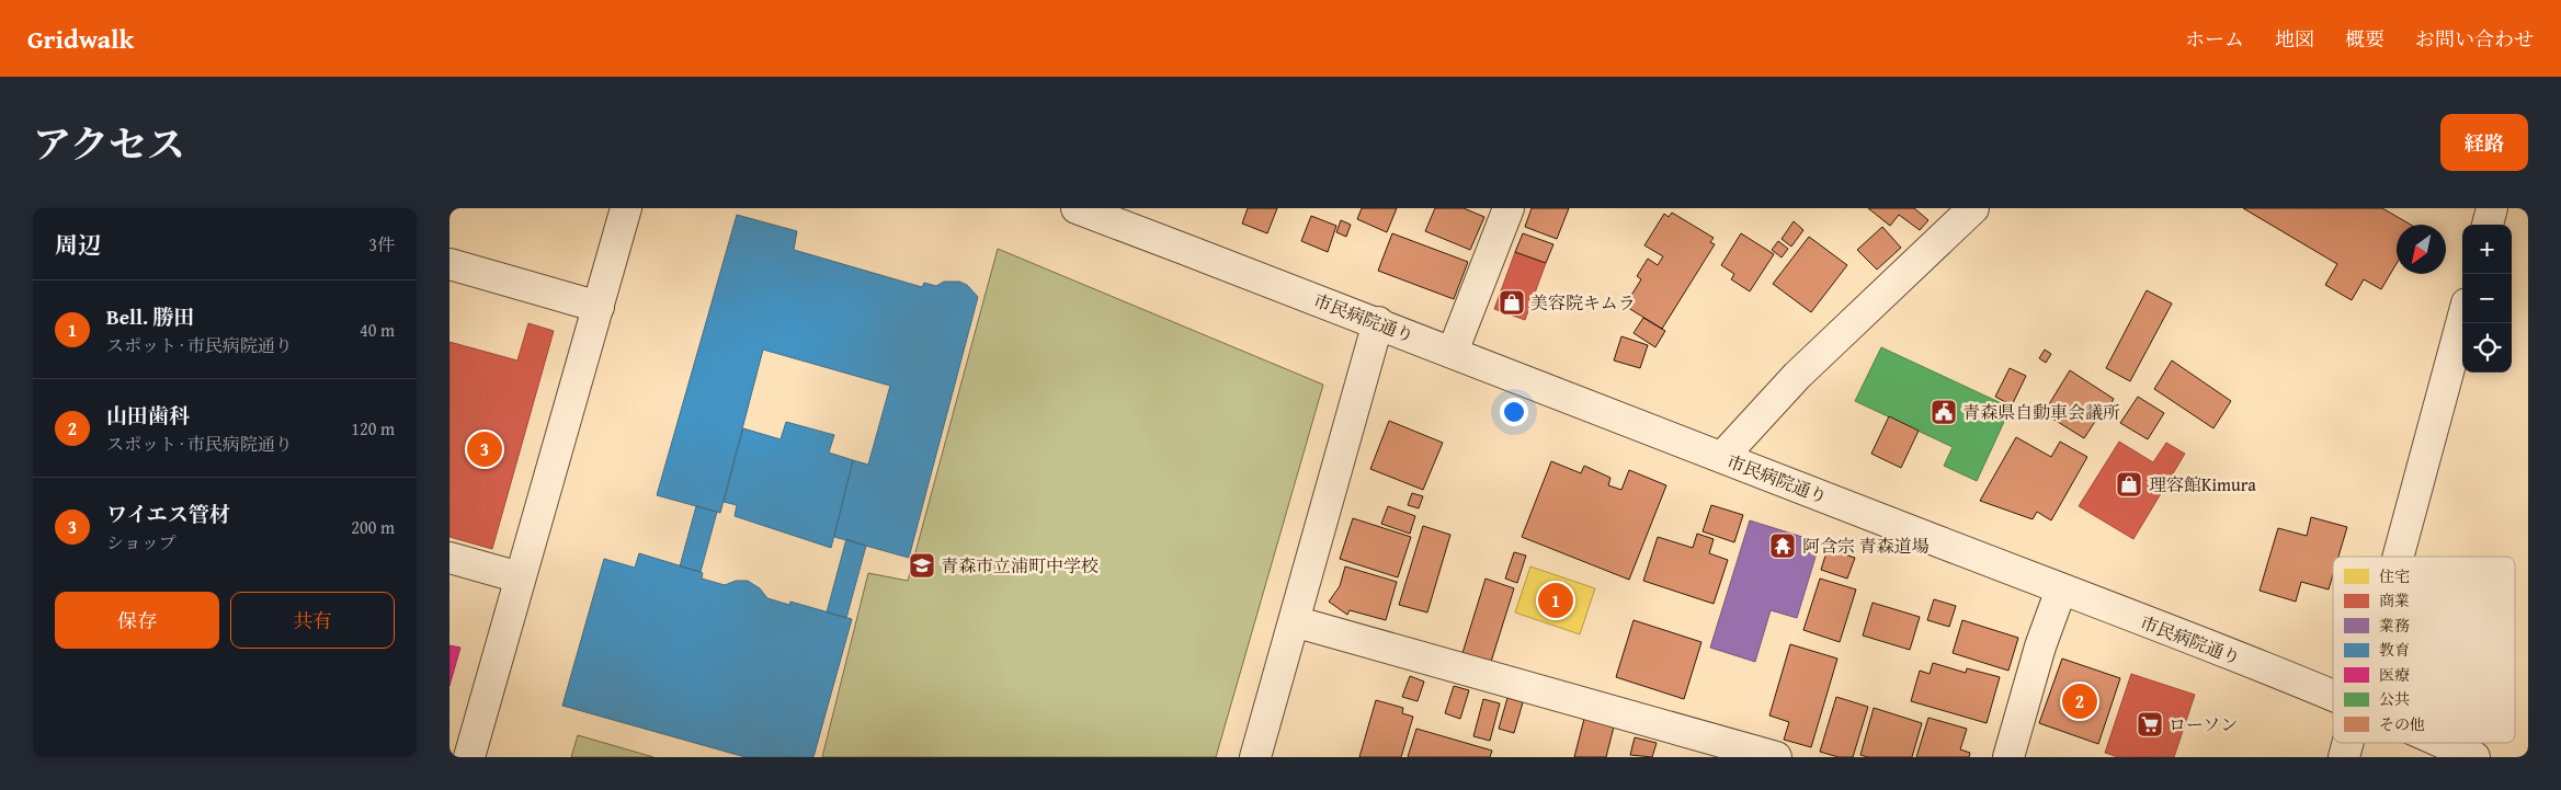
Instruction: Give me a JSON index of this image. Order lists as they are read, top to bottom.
{
  "streets": {
    "street": ["市民病院通り"]
  },
  "places": {
    "shop": ["美容院キムラ", "理容館Kimura"],
    "public building": ["青森県自動車会議所"],
    "temple": ["阿含宗 青森道場"],
    "school or university": ["青森市立浦町中学校"],
    "supermarket": ["ローソン"]
  },
  "legend": [
    "住宅",
    "商業",
    "業務",
    "教育",
    "医療",
    "公共",
    "その他"
  ],
  "north": "bottom left",
  "page": {
    "header": "Gridwalk",
    "nav": [
      "ホーム",
      "地図",
      "概要",
      "お問い合わせ"
    ],
    "title": "アクセス",
    "buttons": [
      "経路",
      ["保存", "共有"]
    ],
    "heading": ["周辺", "3件"],
    "map_buttons": ["+", "−"],
    "list": [
      {
        "mark": "1",
        "name": "Bell. 勝田",
        "note": "スポット · 市民病院通り",
        "value": "40 m"
      },
      {
        "mark": "2",
        "name": "山田歯科",
        "note": "スポット · 市民病院通り",
        "value": "120 m"
      },
      {
        "mark": "3",
        "name": "ワイエス管材",
        "note": "ショップ",
        "value": "200 m"
      }
    ],
    "pins": ["3", "1", "2"]
  }
}
